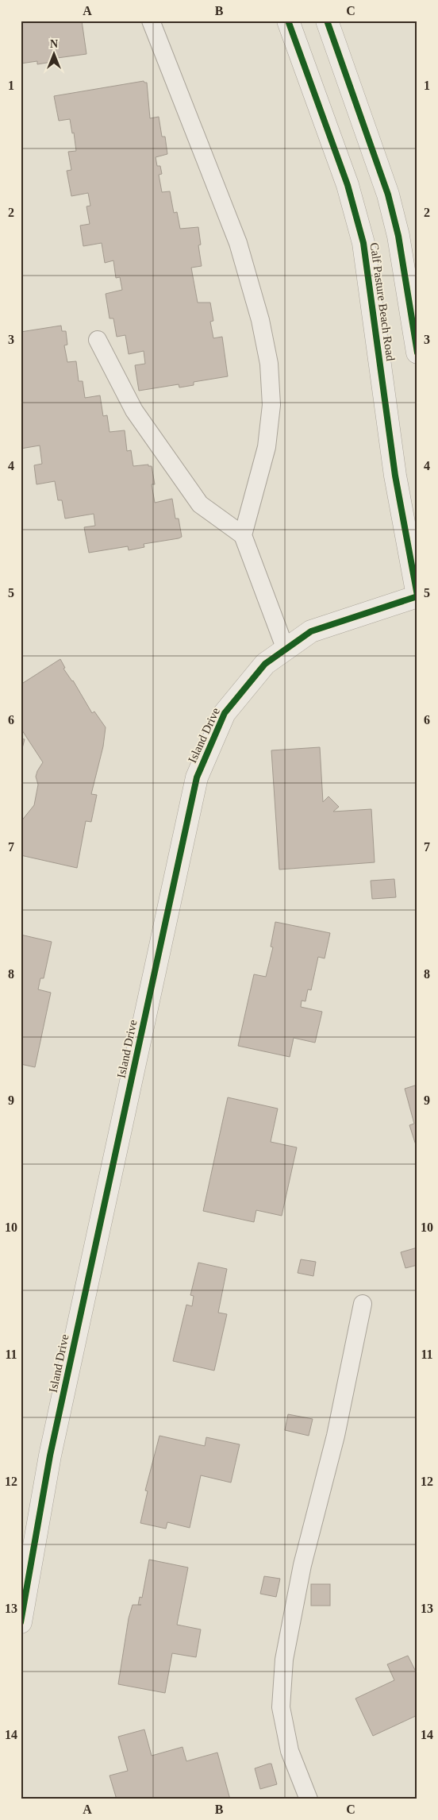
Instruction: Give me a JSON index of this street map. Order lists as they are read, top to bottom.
{
  "streets": {
    "street": ["Calf Pasture Beach Road", "Island Drive"]
  },
  "crossings": [
    ["Calf Pasture Beach Road", "Island Drive"]
  ],
  "north": "top",
  "grid": {
    "columns": ["A", "B", "C"],
    "rows": [
      "1",
      "2",
      "3",
      "4",
      "5",
      "6",
      "7",
      "8",
      "9",
      "10",
      "11",
      "12",
      "13",
      "14"
    ]
  }
}
